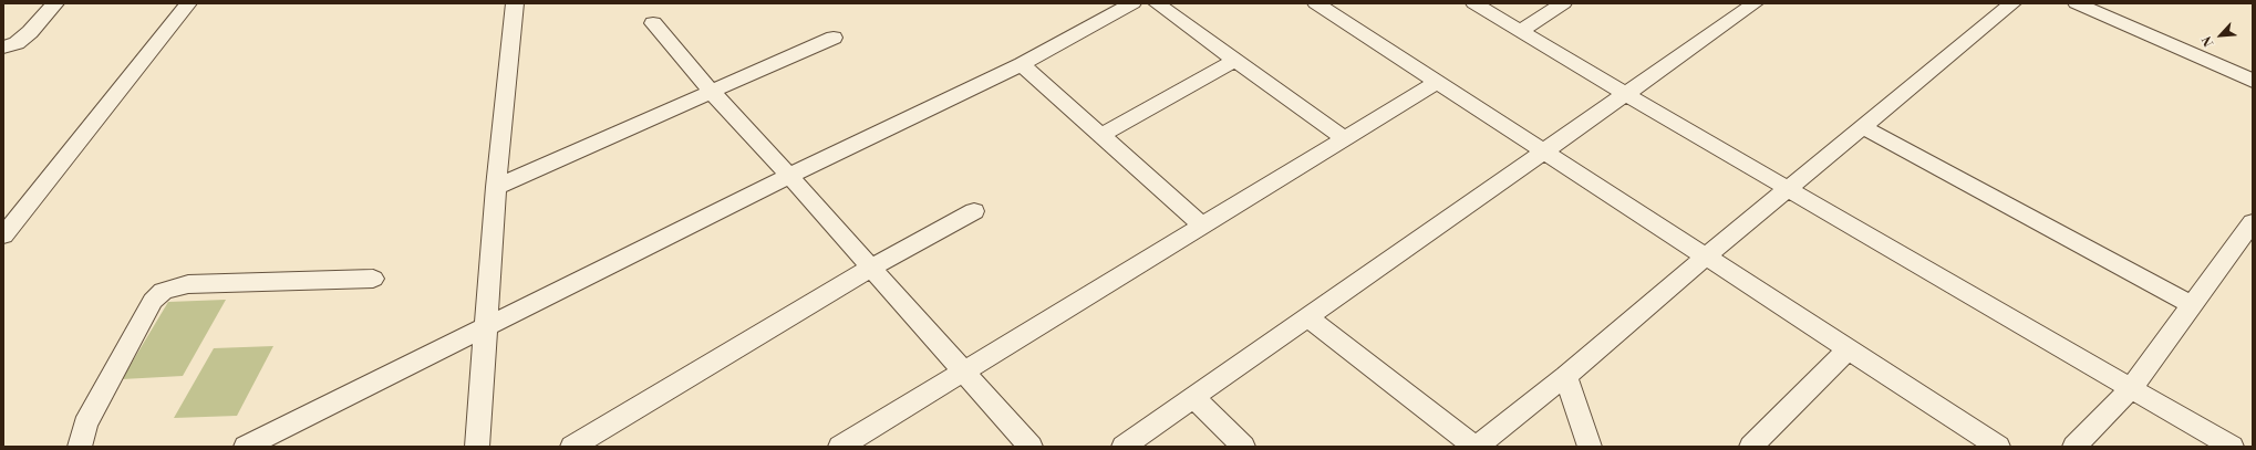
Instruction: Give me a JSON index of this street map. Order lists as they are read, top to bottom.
{
  "north": "bottom left"
}
